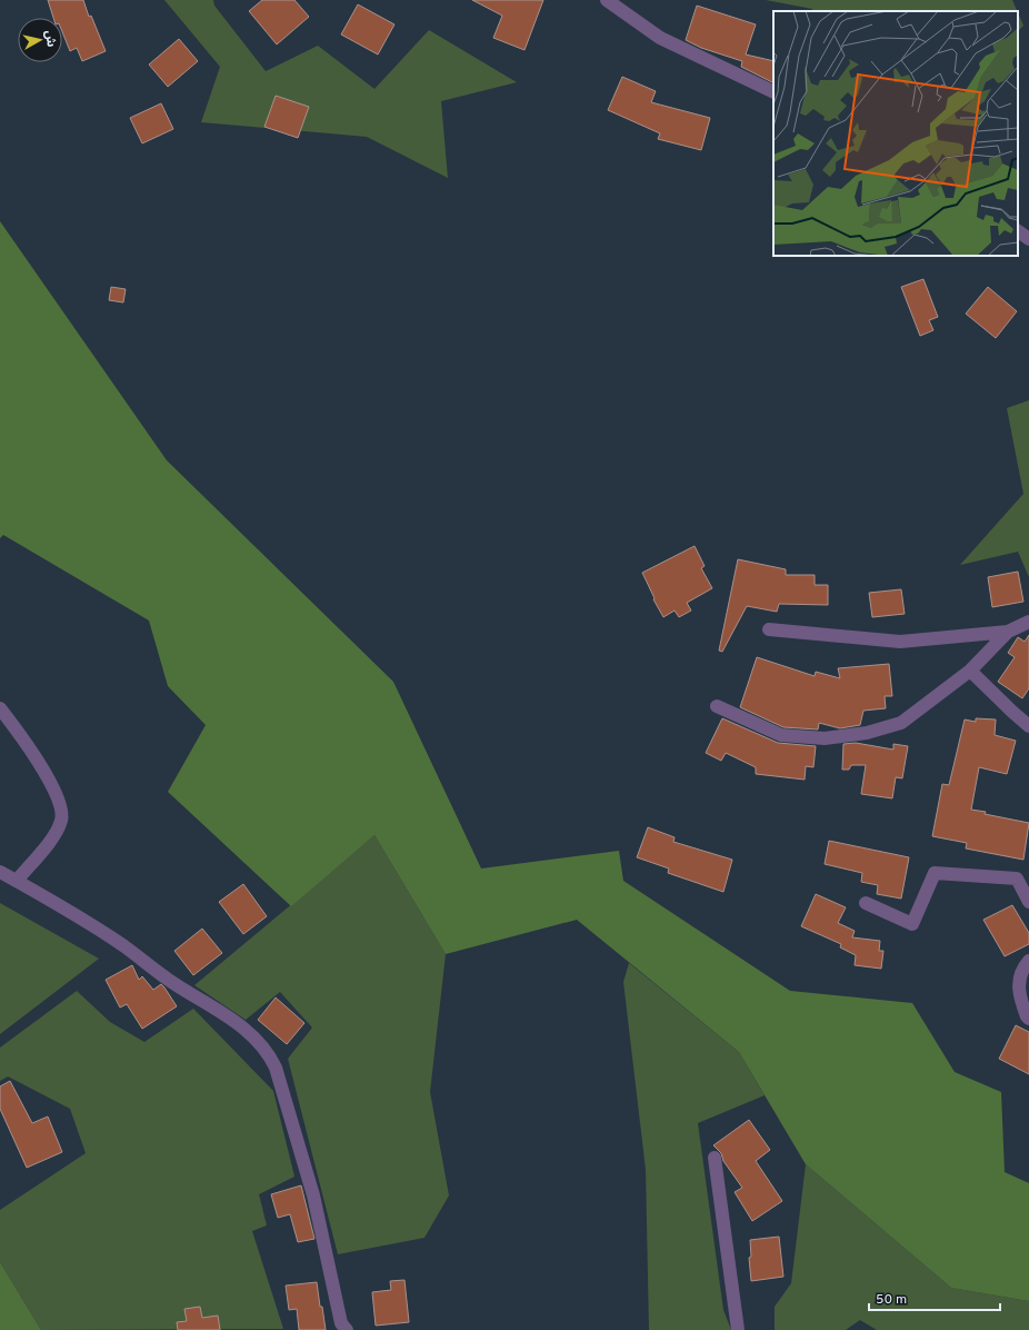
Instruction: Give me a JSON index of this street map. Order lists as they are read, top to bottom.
{
  "scale_bar": "50 m",
  "north": "right"
}
